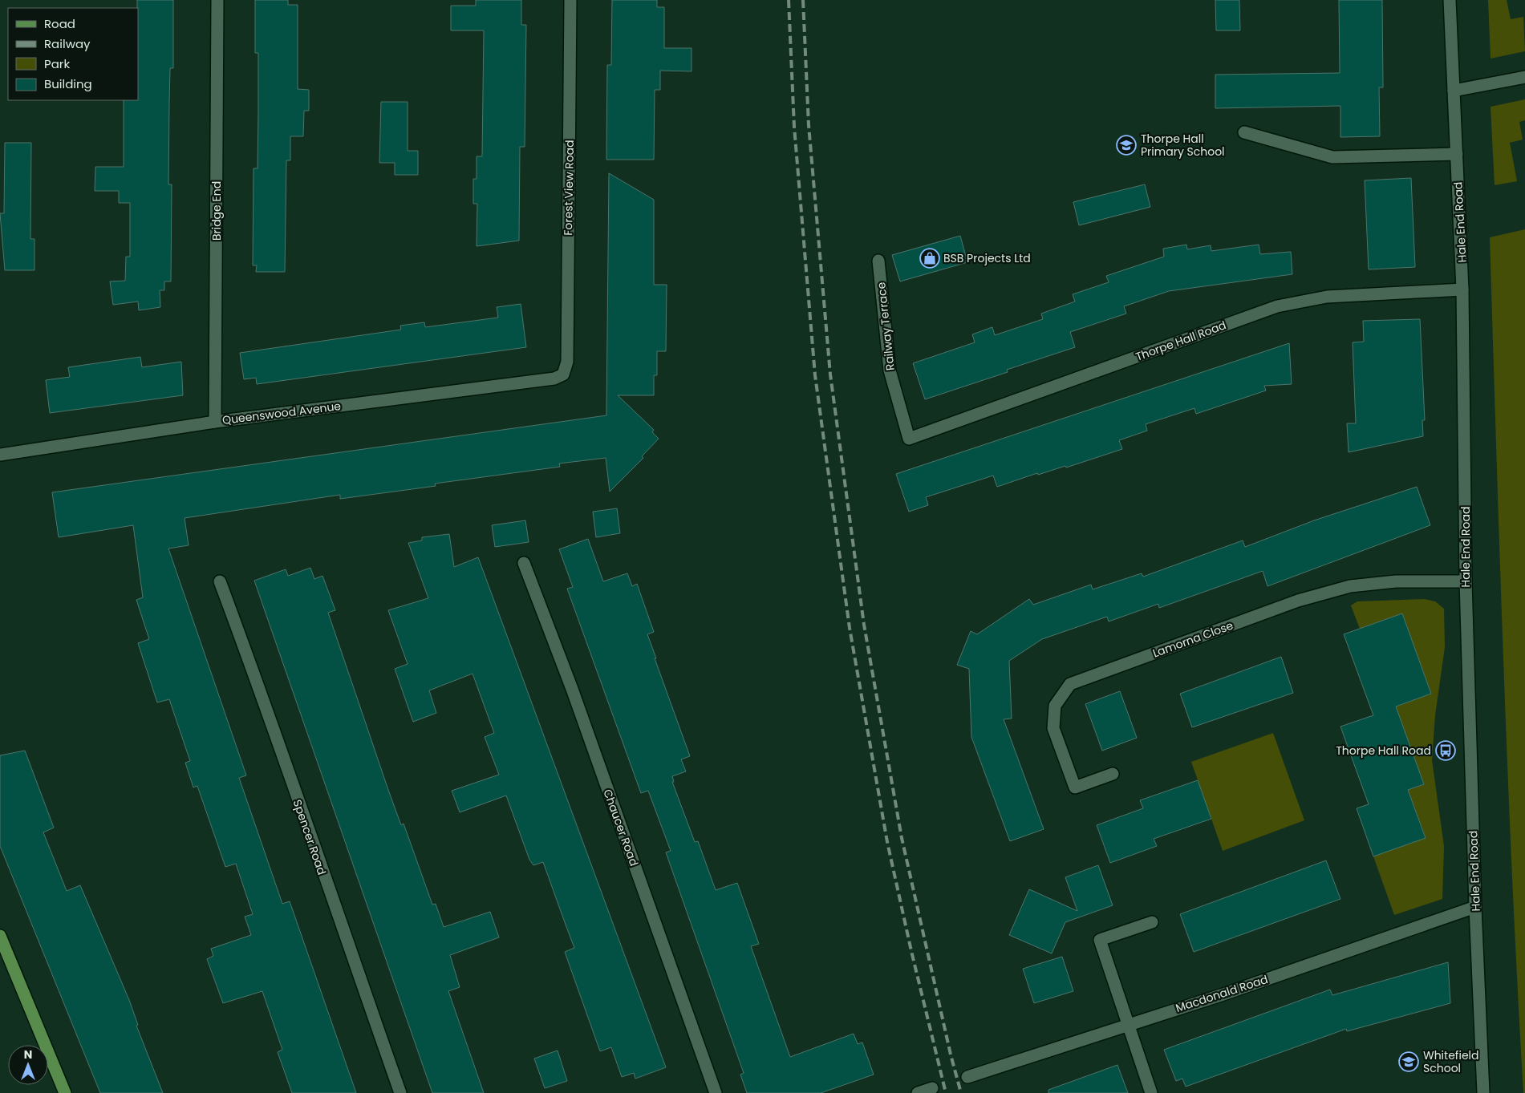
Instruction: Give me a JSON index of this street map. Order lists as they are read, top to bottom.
{
  "streets": {
    "street": [
      "Forest View Road",
      "Bridge End",
      "Hale End Road",
      "Railway Terrace",
      "Thorpe Hall Road",
      "Queenswood Avenue",
      "Lamorna Close",
      "Chaucer Road",
      "Spencer Road",
      "Macdonald Road"
    ]
  },
  "crossings": [
    ["Forest View Road", "Queenswood Avenue"],
    ["Bridge End", "Queenswood Avenue"],
    ["Hale End Road", "Thorpe Hall Road"],
    ["Hale End Road", "Lamorna Close"],
    ["Hale End Road", "Macdonald Road"],
    ["Railway Terrace", "Thorpe Hall Road"]
  ],
  "places": {
    "school or university": ["Thorpe Hall Primary School", "Whitefield School"],
    "shop": ["BSB Projects Ltd"],
    "bus stop": ["Thorpe Hall Road"]
  },
  "legend": [
    "Road",
    "Railway",
    "Park",
    "Building"
  ],
  "north": "top"
}
